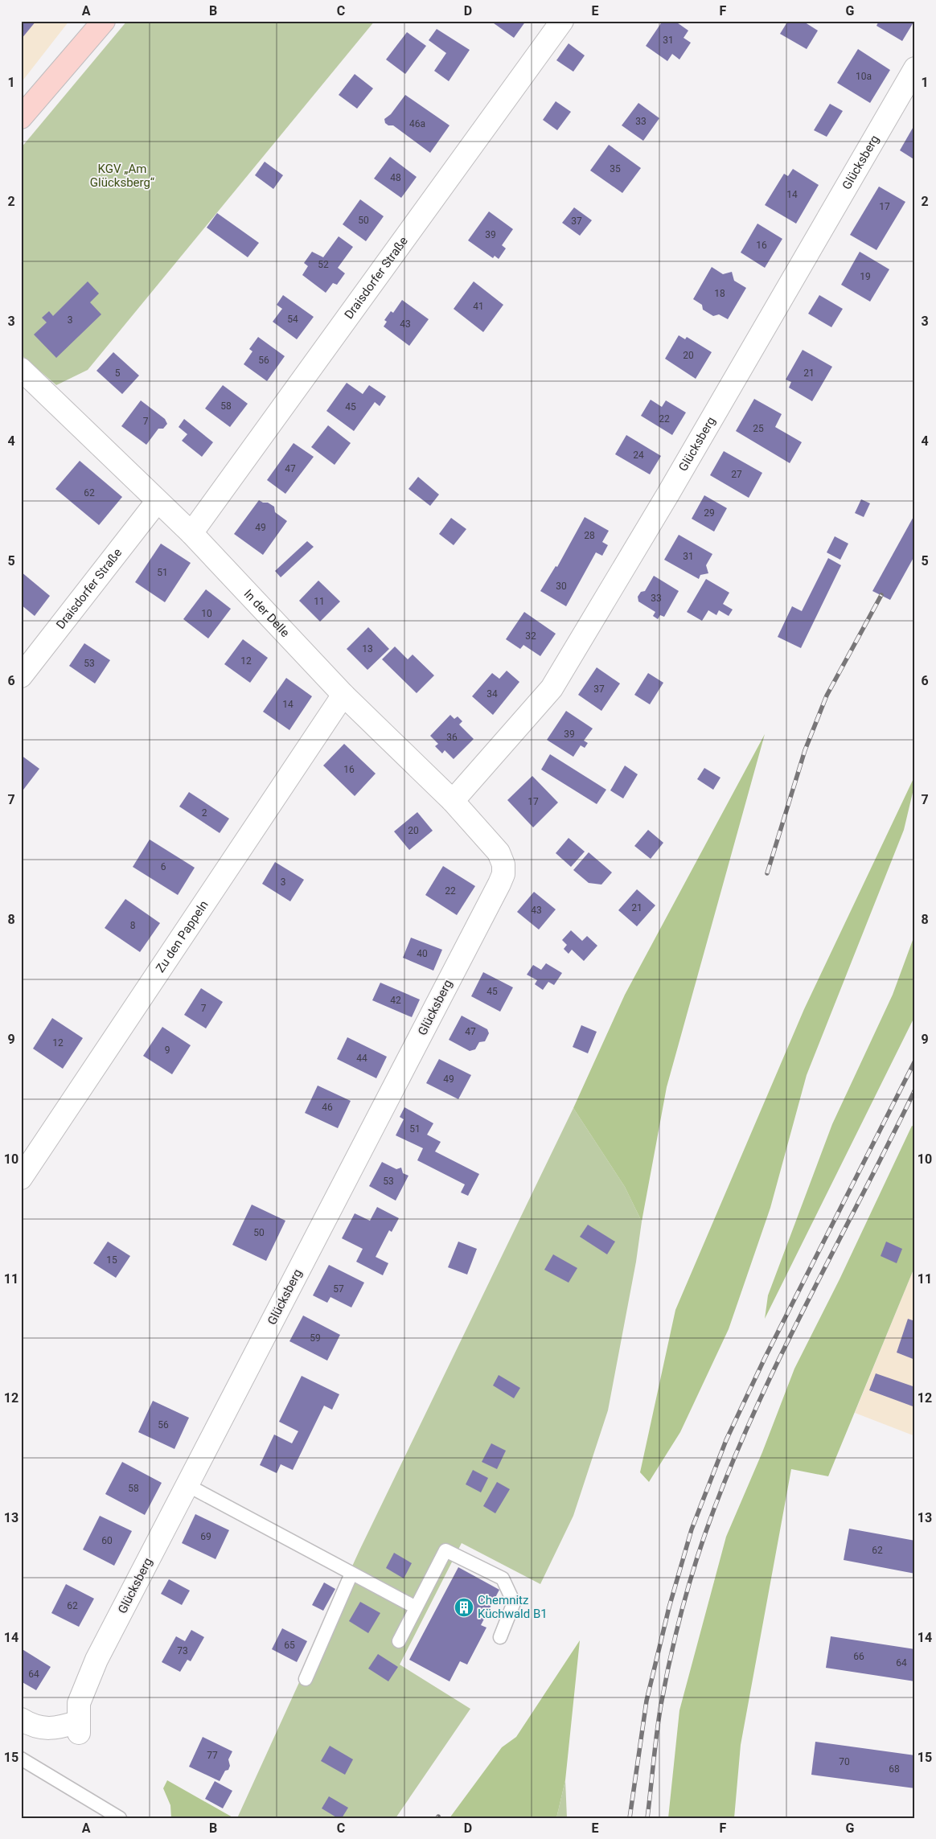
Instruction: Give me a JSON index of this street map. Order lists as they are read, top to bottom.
{
  "streets": {
    "street": [
      "Glücksberg",
      "Draisdorfer Straße",
      "In der Delle",
      "Zu den Pappeln"
    ]
  },
  "crossings": [
    ["Glücksberg", "In der Delle"],
    ["Draisdorfer Straße", "In der Delle"],
    ["In der Delle", "Zu den Pappeln"]
  ],
  "parks": ["KGV „Am Glücksberg“"],
  "places": {
    "building": ["Chemnitz Küchwald B1"]
  },
  "house_numbers": [
    "31",
    "10a",
    "33",
    "46a",
    "35",
    "48",
    "14",
    "17",
    "50",
    "37",
    "39",
    "16",
    "52",
    "19",
    "18",
    "41",
    "54",
    "3",
    "43",
    "20",
    "56",
    "5",
    "21",
    "58",
    "45",
    "22",
    "7",
    "25",
    "24",
    "47",
    "27",
    "62",
    "29",
    "49",
    "28",
    "31",
    "51",
    "30",
    "33",
    "11",
    "10",
    "32",
    "13",
    "12",
    "53",
    "37",
    "34",
    "14",
    "39",
    "36",
    "16",
    "17",
    "2",
    "20",
    "6",
    "3",
    "22",
    "21",
    "43",
    "8",
    "40",
    "45",
    "42",
    "7",
    "47",
    "12",
    "9",
    "44",
    "49",
    "46",
    "51",
    "53",
    "50",
    "15",
    "57",
    "59",
    "56",
    "58",
    "69",
    "60",
    "62",
    "62",
    "65",
    "73",
    "66",
    "64",
    "64",
    "77",
    "70",
    "68"
  ],
  "grid": {
    "columns": [
      "A",
      "B",
      "C",
      "D",
      "E",
      "F",
      "G"
    ],
    "rows": [
      "1",
      "2",
      "3",
      "4",
      "5",
      "6",
      "7",
      "8",
      "9",
      "10",
      "11",
      "12",
      "13",
      "14",
      "15"
    ]
  }
}
